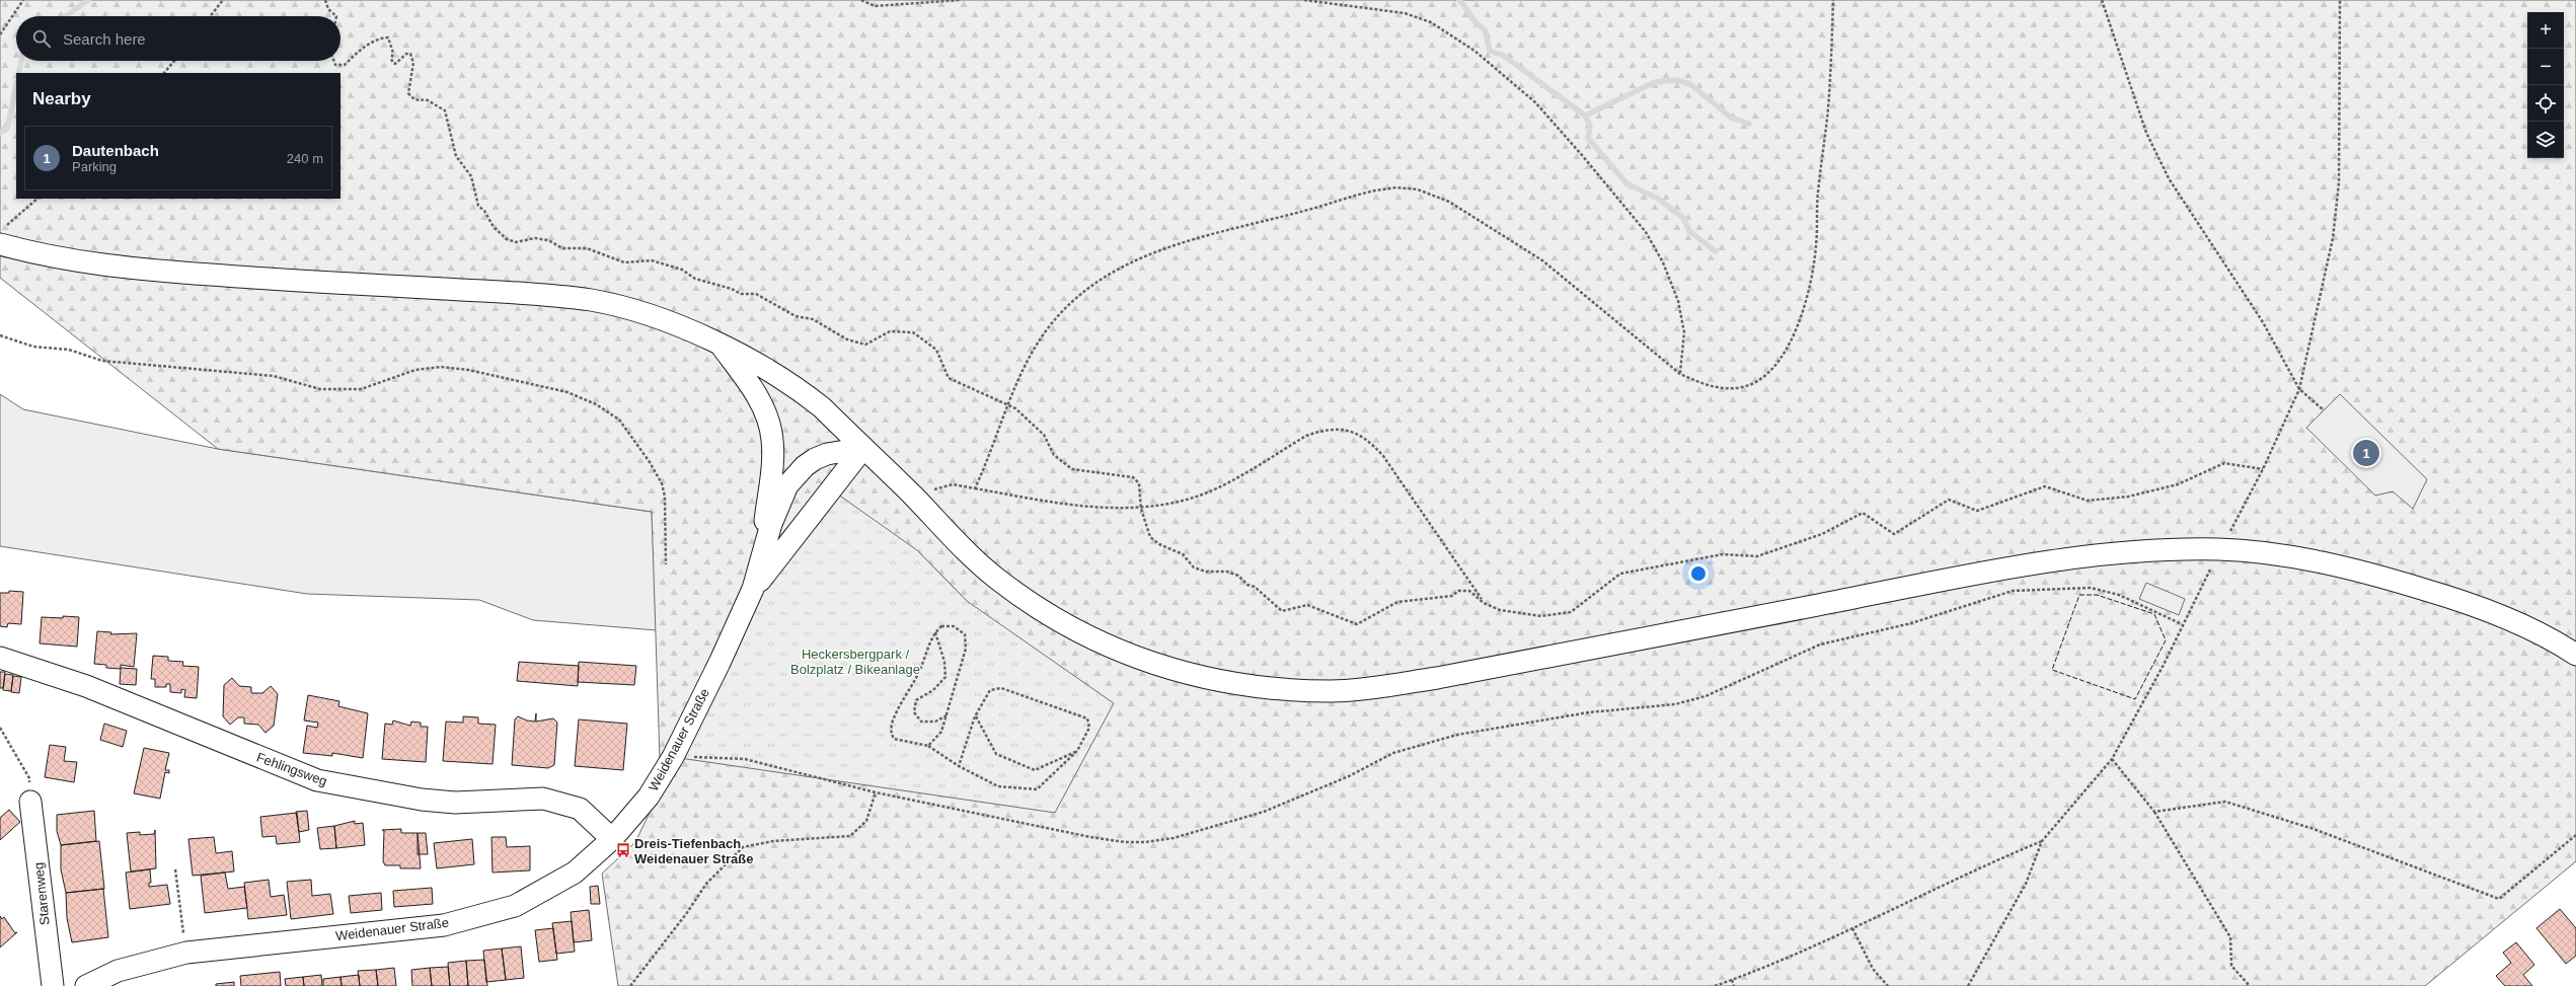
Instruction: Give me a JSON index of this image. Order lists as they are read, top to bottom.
{
  "streets": {
    "street": ["Weidenauer Straße", "Fehlingsweg", "Starenweg"]
  },
  "crossings": [
    ["Weidenauer Straße", "Fehlingsweg"]
  ],
  "parks": ["Heckersbergpark / Bolzplatz / Bikeanlage"],
  "places": {
    "bus stop": ["Dreis-Tiefenbach Weidenauer Straße"]
  },
  "page": {
    "map_buttons": ["+", "−"],
    "search": "Search here",
    "heading": "Nearby",
    "list": [
      {
        "mark": "1",
        "name": "Dautenbach",
        "note": "Parking",
        "value": "240 m"
      }
    ],
    "pins": "1"
  }
}
